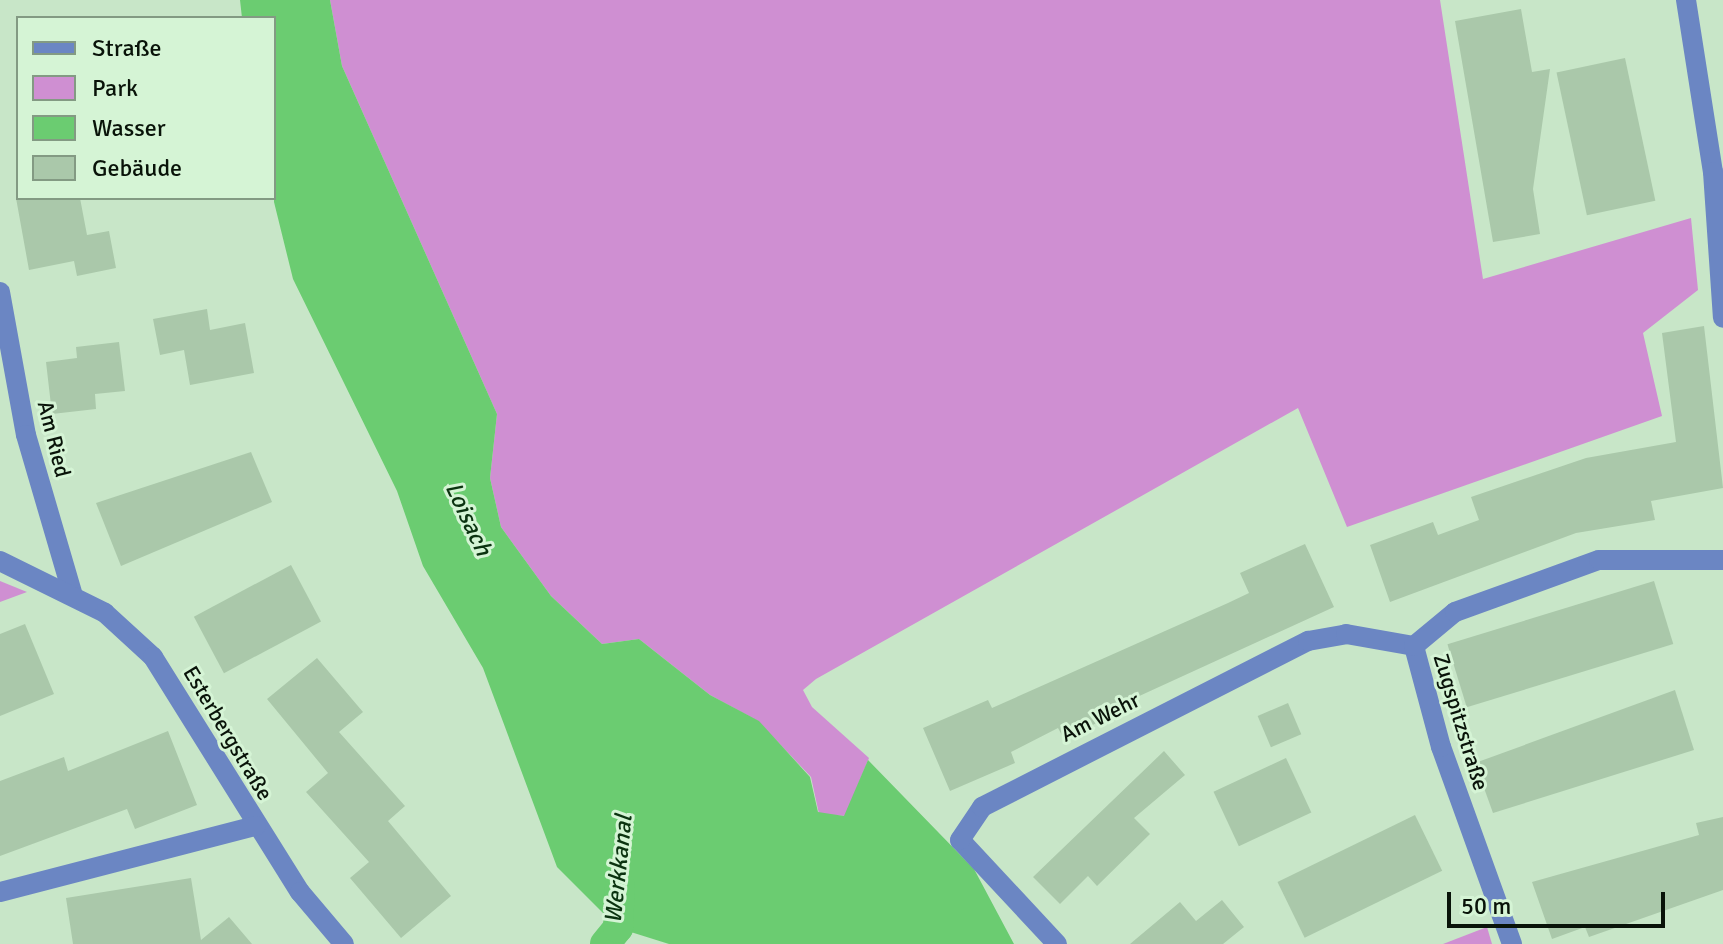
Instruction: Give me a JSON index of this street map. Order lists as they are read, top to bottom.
{
  "streets": {
    "street": [
      "Am Ried",
      "Am Wehr",
      "Zugspitzstraße",
      "Esterbergstraße"
    ]
  },
  "crossings": [
    ["Am Ried", "Esterbergstraße"],
    ["Am Wehr", "Zugspitzstraße"]
  ],
  "water": ["Loisach", "Werkkanal"],
  "legend": [
    "Straße",
    "Park",
    "Wasser",
    "Gebäude"
  ],
  "scale_bar": "50 m"
}
